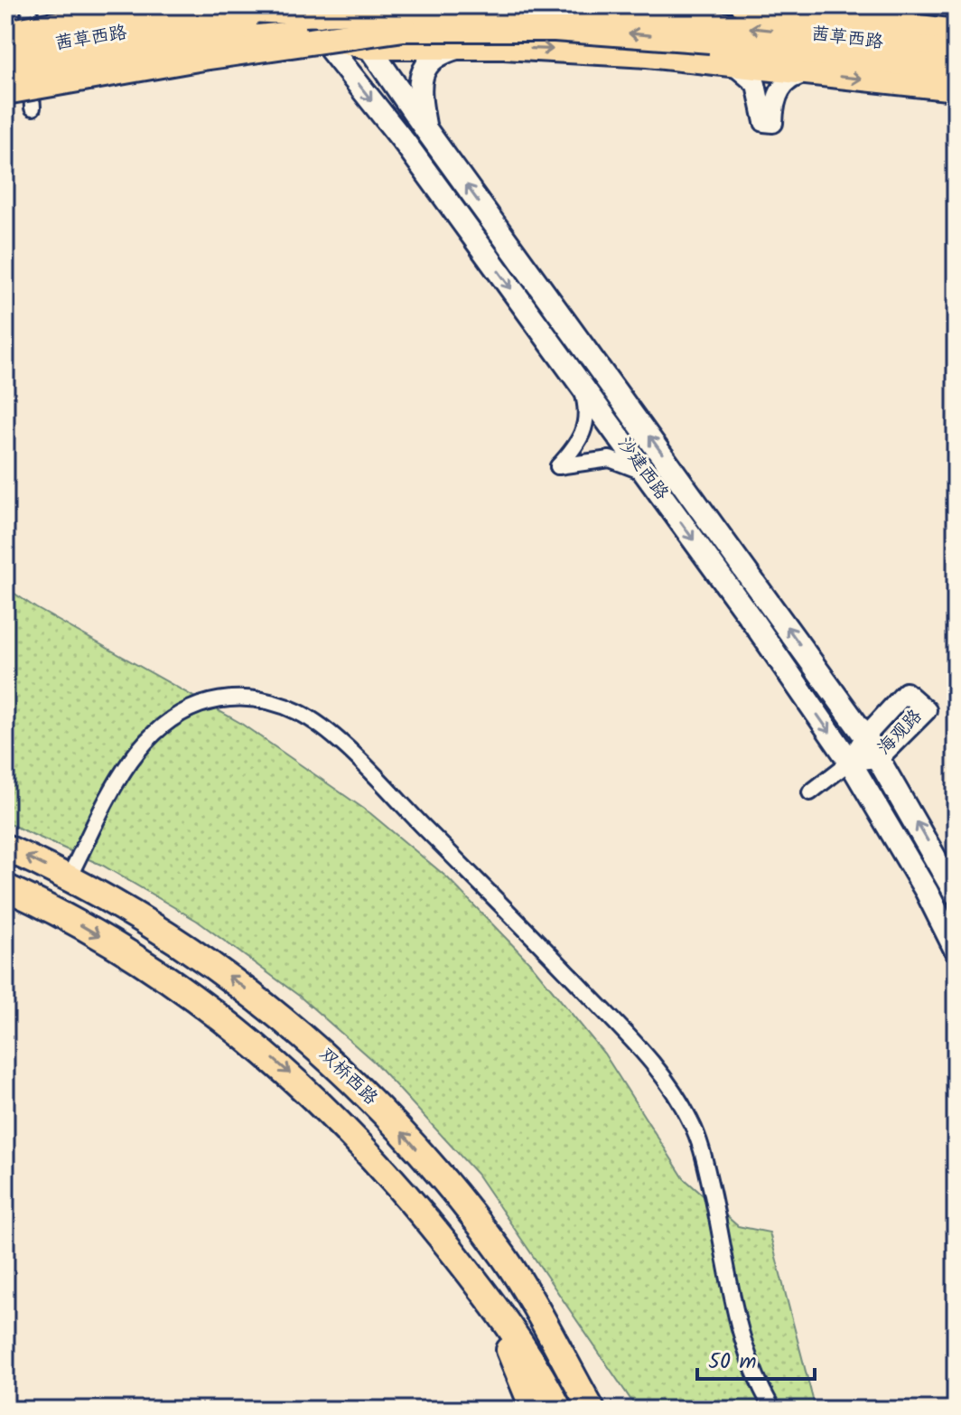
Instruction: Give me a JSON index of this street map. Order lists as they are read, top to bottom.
{
  "streets": {
    "highway": ["双桥西路"],
    "main road": ["茜草西路", "沙建西路"],
    "street": ["海观路"]
  },
  "crossings": [
    ["茜草西路", "沙建西路"],
    ["沙建西路", "海观路"]
  ],
  "scale_bar": "50 m"
}
